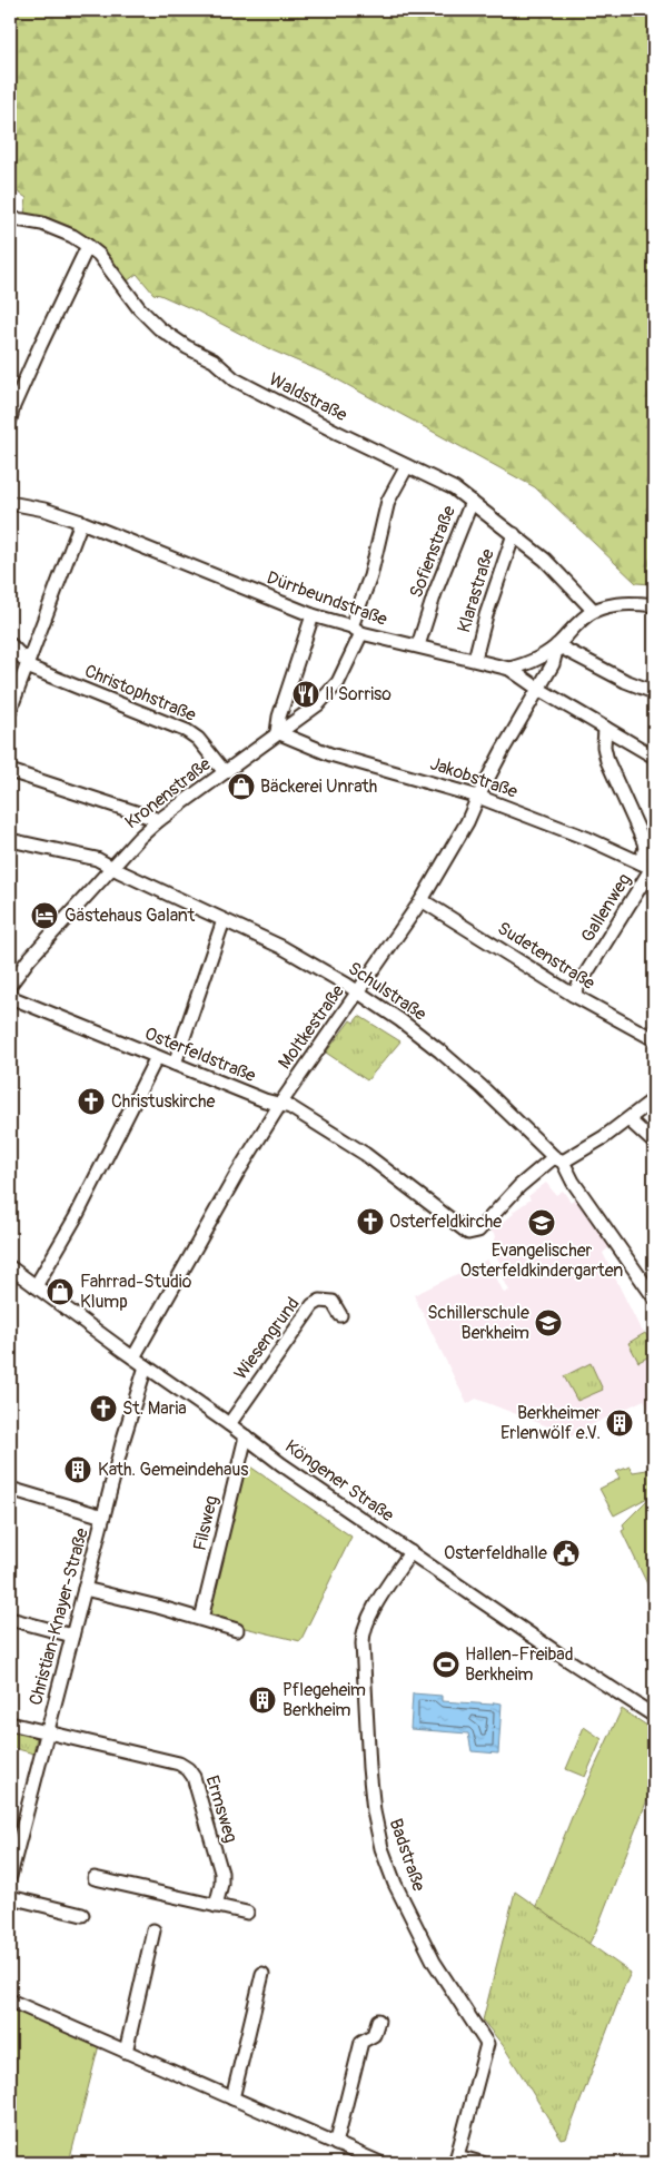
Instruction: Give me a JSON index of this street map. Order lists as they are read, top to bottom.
{
  "streets": {
    "street": [
      "Waldstraße",
      "Sofienstraße",
      "Klarastraße",
      "Dürrbeundstraße",
      "Christophstraße",
      "Jakobstraße",
      "Kronenstraße",
      "Gallenweg",
      "Sudetenstraße",
      "Schulstraße",
      "Moltkestraße",
      "Osterfeldstraße",
      "Wiesengrund",
      "Köngener Straße",
      "Filsweg",
      "Christian-Knayer-Straße",
      "Ermsweg",
      "Badstraße"
    ]
  },
  "crossings": [
    ["Waldstraße", "Sofienstraße"],
    ["Waldstraße", "Klarastraße"],
    ["Waldstraße", "Kronenstraße"],
    ["Sofienstraße", "Dürrbeundstraße"],
    ["Klarastraße", "Dürrbeundstraße"],
    ["Dürrbeundstraße", "Kronenstraße"],
    ["Dürrbeundstraße", "Gallenweg"],
    ["Dürrbeundstraße", "Moltkestraße"],
    ["Christophstraße", "Kronenstraße"],
    ["Jakobstraße", "Kronenstraße"],
    ["Jakobstraße", "Gallenweg"],
    ["Jakobstraße", "Moltkestraße"],
    ["Kronenstraße", "Schulstraße"],
    ["Gallenweg", "Sudetenstraße"],
    ["Sudetenstraße", "Moltkestraße"],
    ["Schulstraße", "Moltkestraße"],
    ["Schulstraße", "Osterfeldstraße"],
    ["Moltkestraße", "Osterfeldstraße"],
    ["Moltkestraße", "Köngener Straße"],
    ["Wiesengrund", "Köngener Straße"],
    ["Köngener Straße", "Filsweg"],
    ["Köngener Straße", "Christian-Knayer-Straße"],
    ["Köngener Straße", "Badstraße"],
    ["Christian-Knayer-Straße", "Ermsweg"]
  ],
  "places": {
    "restaurant": ["Il Sorriso"],
    "shop": ["Bäckerei Unrath", "Fahrrad-Studio Klump"],
    "hotel": ["Gästehaus Galant"],
    "church": ["Christuskirche", "Osterfeldkirche", "St. Maria"],
    "school or university": ["Evangelischer Osterfeldkindergarten", "Schillerschule Berkheim"],
    "building": ["Berkheimer Erlenwölf e.V.", "Kath. Gemeindehaus", "Pflegeheim Berkheim"],
    "public building": ["Osterfeldhalle"],
    "sports": ["Hallen-Freibad Berkheim"]
  }
}
